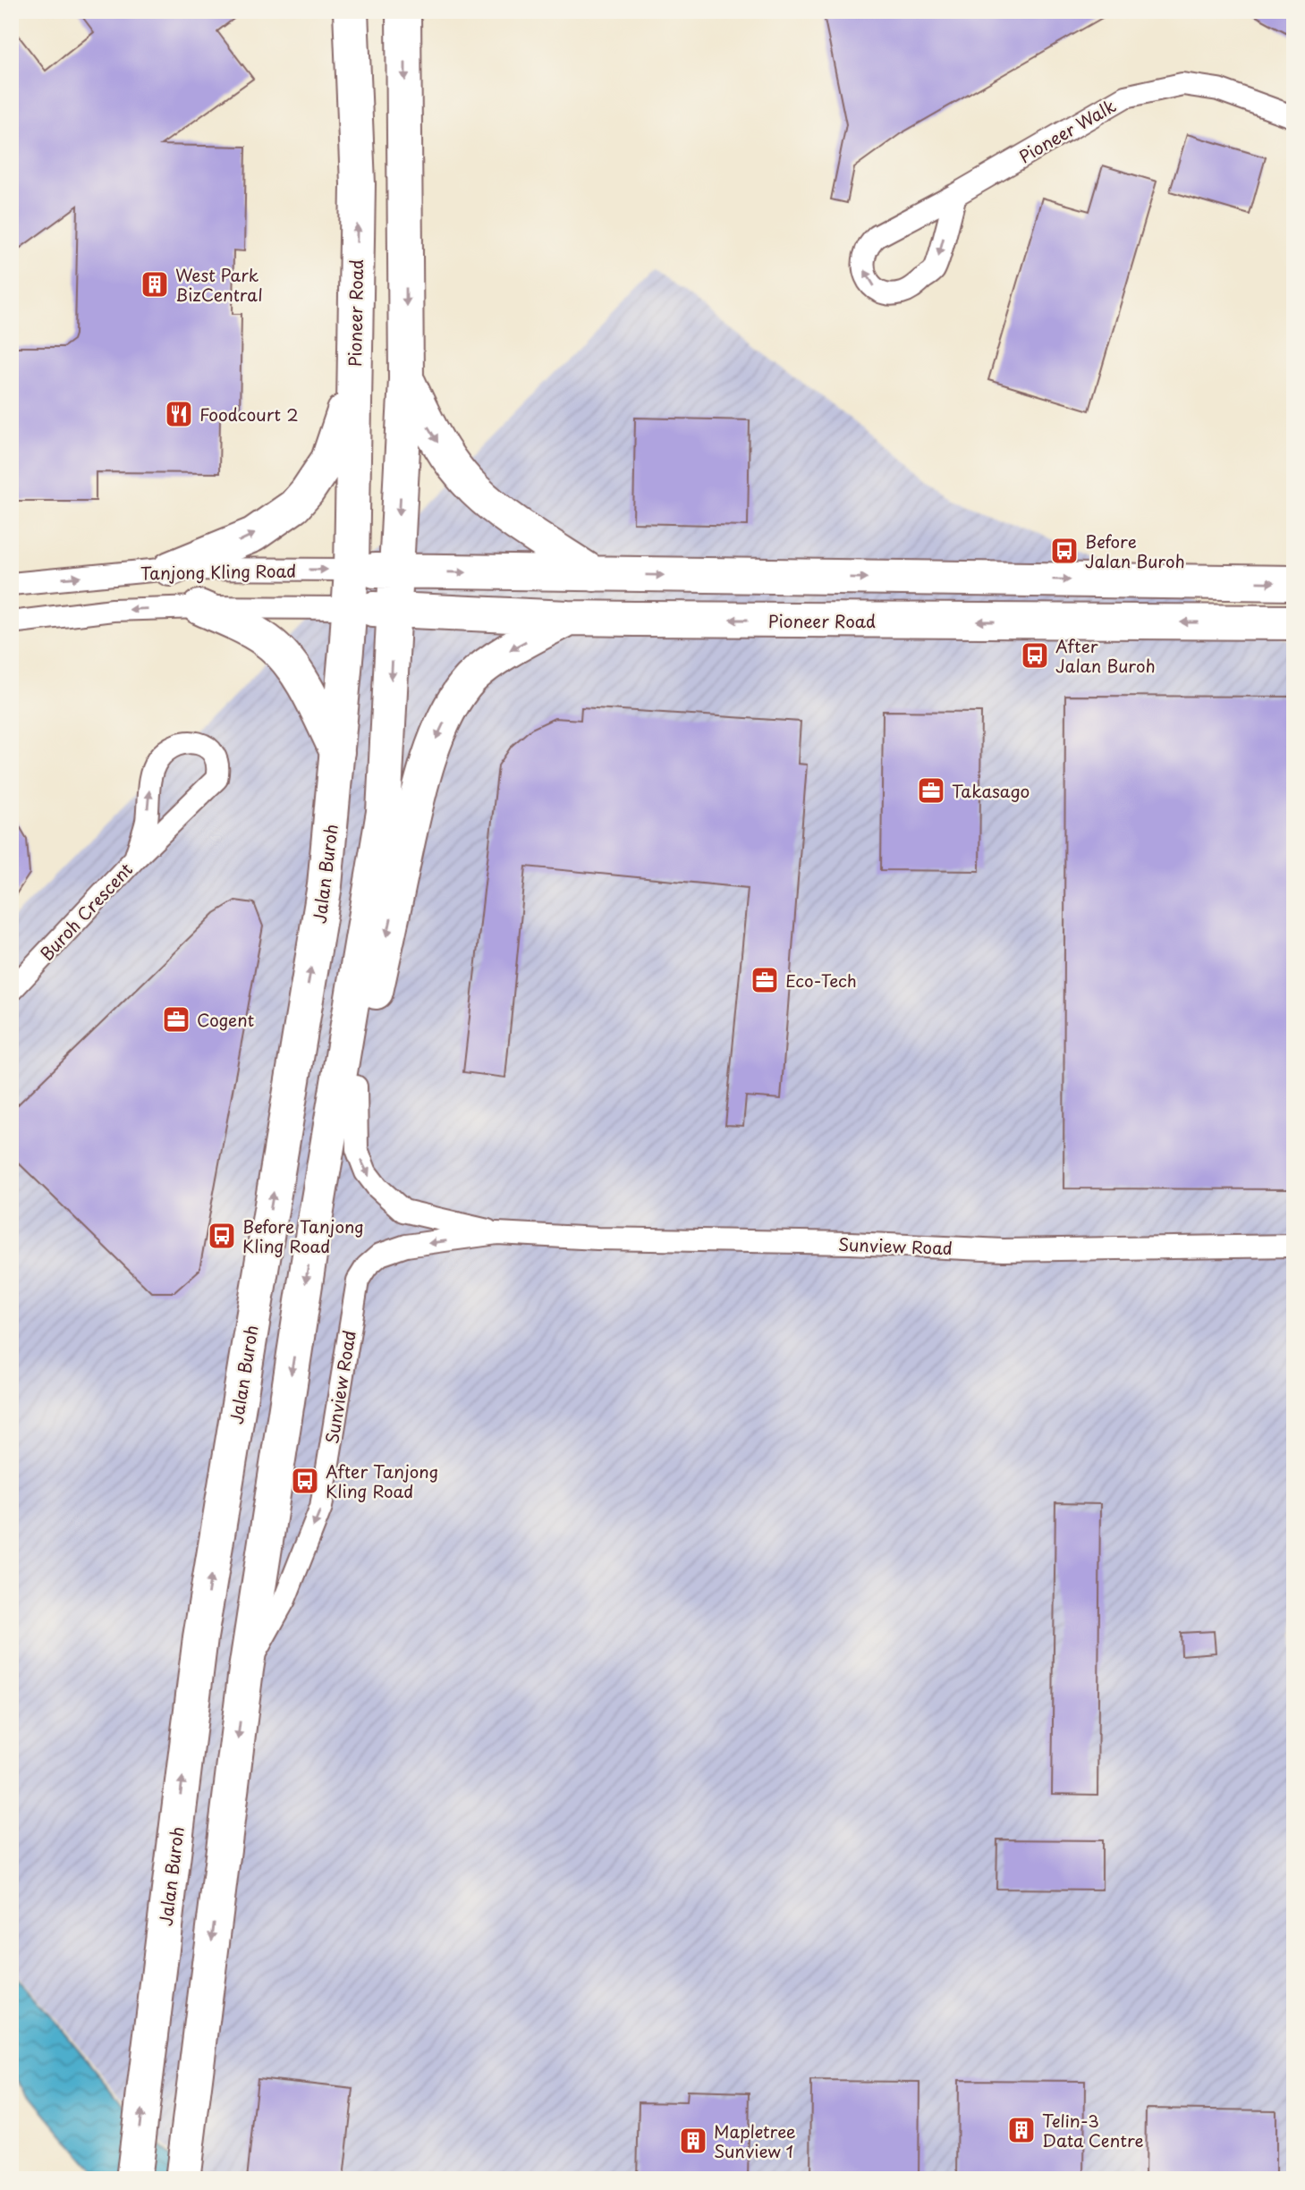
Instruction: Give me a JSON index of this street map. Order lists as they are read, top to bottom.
{
  "streets": {
    "main road": ["Pioneer Road", "Jalan Buroh"],
    "street": [
      "Pioneer Walk",
      "Tanjong Kling Road",
      "Buroh Crescent",
      "Sunview Road"
    ]
  },
  "crossings": [
    ["Pioneer Road", "Tanjong Kling Road"],
    ["Pioneer Road", "Jalan Buroh"],
    ["Tanjong Kling Road", "Jalan Buroh"]
  ],
  "places": {
    "building": ["West Park BizCentral", "Telin-3 Data Centre", "Mapletree Sunview 1"],
    "restaurant": ["Foodcourt 2"],
    "bus stop": [
      "Before Jalan Buroh",
      "After Jalan Buroh",
      "Before Tanjong Kling Road",
      "After Tanjong Kling Road"
    ],
    "office": ["Takasago", "Eco-Tech", "Cogent"]
  }
}
